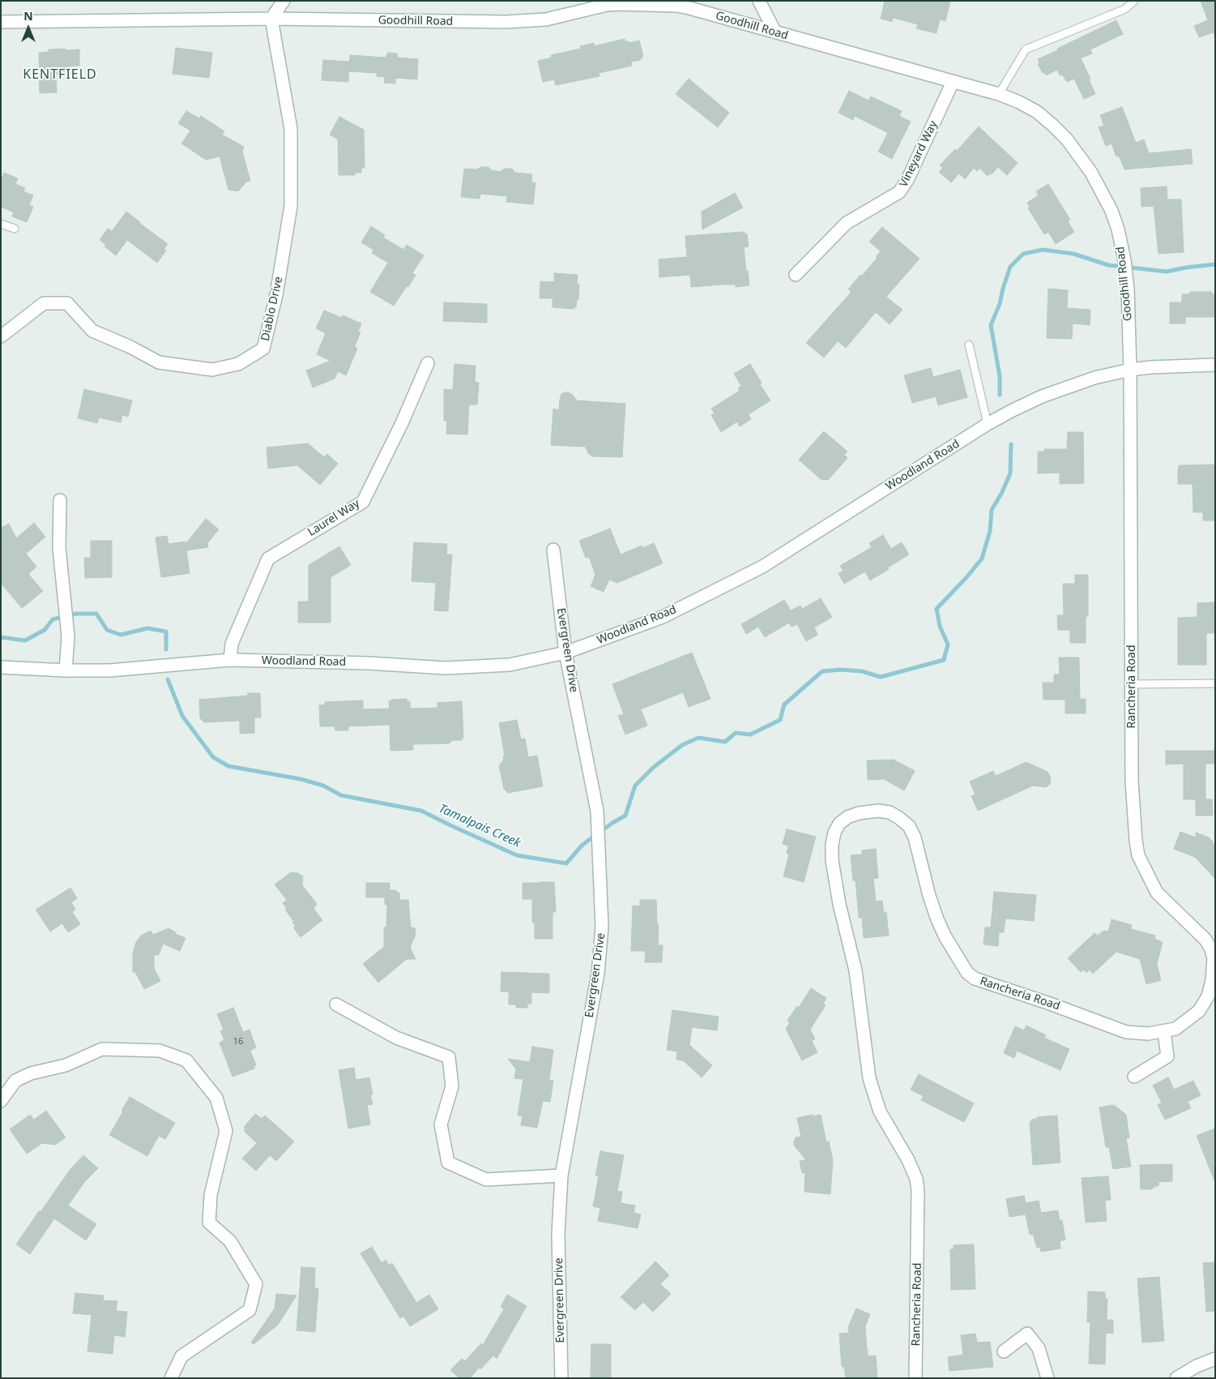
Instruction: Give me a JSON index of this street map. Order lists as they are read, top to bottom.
{
  "streets": {
    "street": [
      "Goodhill Road",
      "Vineyard Way",
      "Diablo Drive",
      "Woodland Road",
      "Laurel Way",
      "Evergreen Drive",
      "Rancheria Road"
    ]
  },
  "crossings": [
    ["Goodhill Road", "Vineyard Way"],
    ["Goodhill Road", "Diablo Drive"],
    ["Goodhill Road", "Woodland Road"],
    ["Goodhill Road", "Rancheria Road"],
    ["Woodland Road", "Laurel Way"],
    ["Woodland Road", "Evergreen Drive"],
    ["Woodland Road", "Rancheria Road"]
  ],
  "districts": ["KENTFIELD"],
  "water": ["Tamalpais Creek"],
  "house_numbers": ["16"],
  "north": "top"
}
